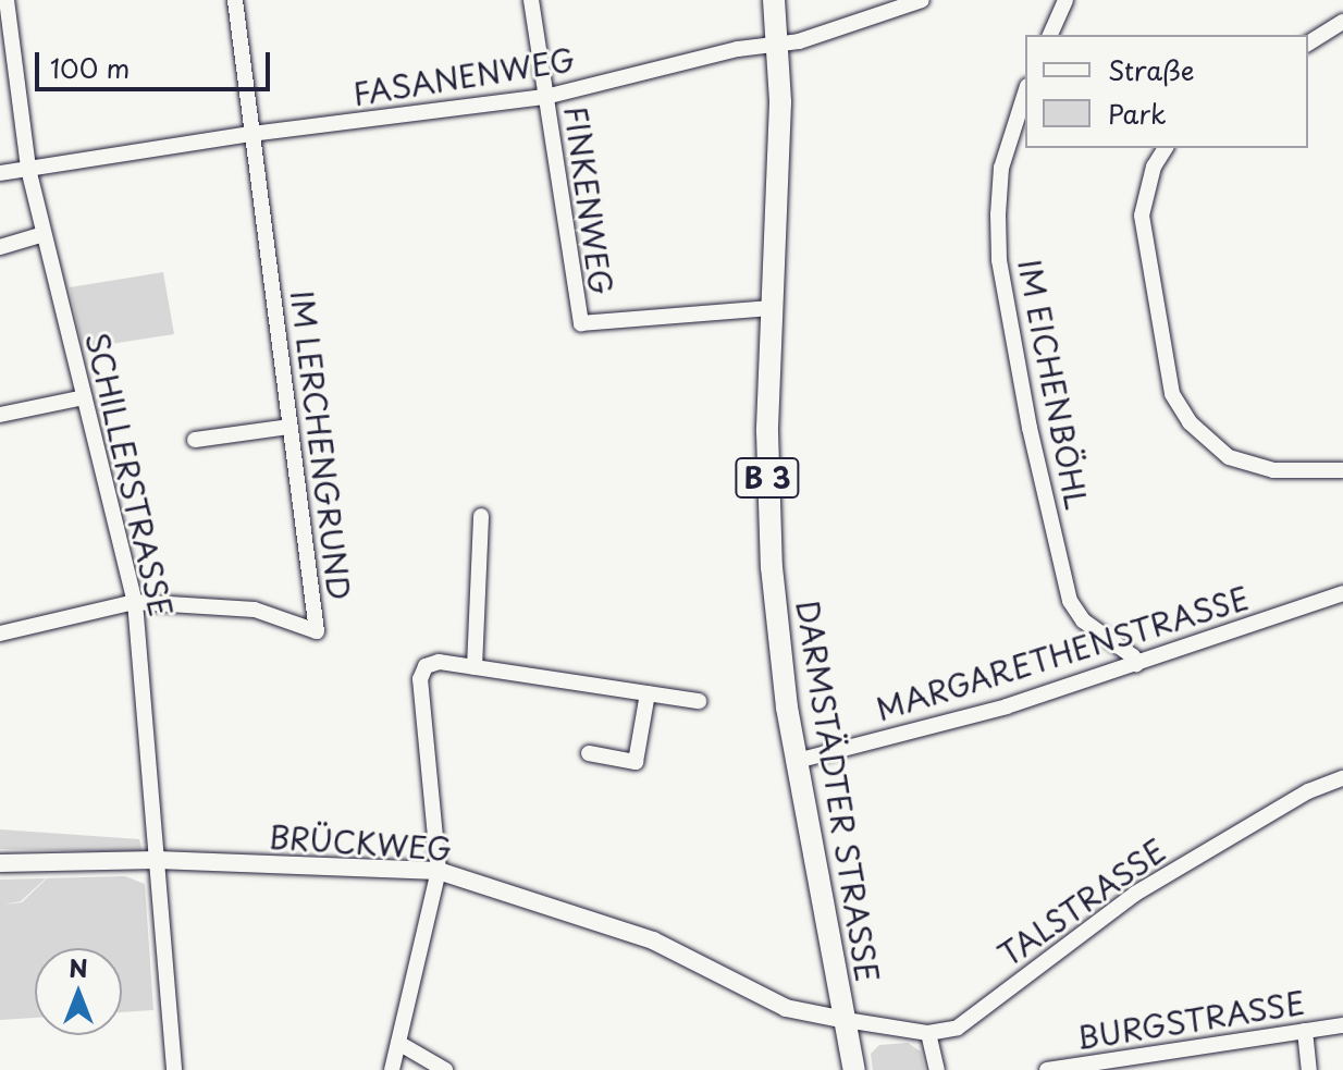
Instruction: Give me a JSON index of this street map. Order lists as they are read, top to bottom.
{
  "streets": {
    "main road": ["B 3", "DARMSTÄDTER STRASSE"],
    "street": [
      "FASANENWEG",
      "FINKENWEG",
      "IM EICHENBÖHL",
      "IM LERCHENGRUND",
      "SCHILLERSTRASSE",
      "MARGARETHENSTRASSE",
      "BRÜCKWEG",
      "TALSTRASSE",
      "BURGSTRASSE"
    ]
  },
  "crossings": [
    ["FASANENWEG", "FINKENWEG"],
    ["FASANENWEG", "IM LERCHENGRUND"],
    ["FASANENWEG", "SCHILLERSTRASSE"],
    ["FASANENWEG", "DARMSTÄDTER STRASSE"],
    ["FINKENWEG", "DARMSTÄDTER STRASSE"],
    ["IM EICHENBÖHL", "MARGARETHENSTRASSE"],
    ["IM LERCHENGRUND", "SCHILLERSTRASSE"],
    ["SCHILLERSTRASSE", "BRÜCKWEG"],
    ["MARGARETHENSTRASSE", "DARMSTÄDTER STRASSE"],
    ["DARMSTÄDTER STRASSE", "BRÜCKWEG"],
    ["DARMSTÄDTER STRASSE", "TALSTRASSE"],
    ["BRÜCKWEG", "TALSTRASSE"]
  ],
  "legend": ["Straße", "Park"],
  "scale_bar": "100 m",
  "north": "top"
}
